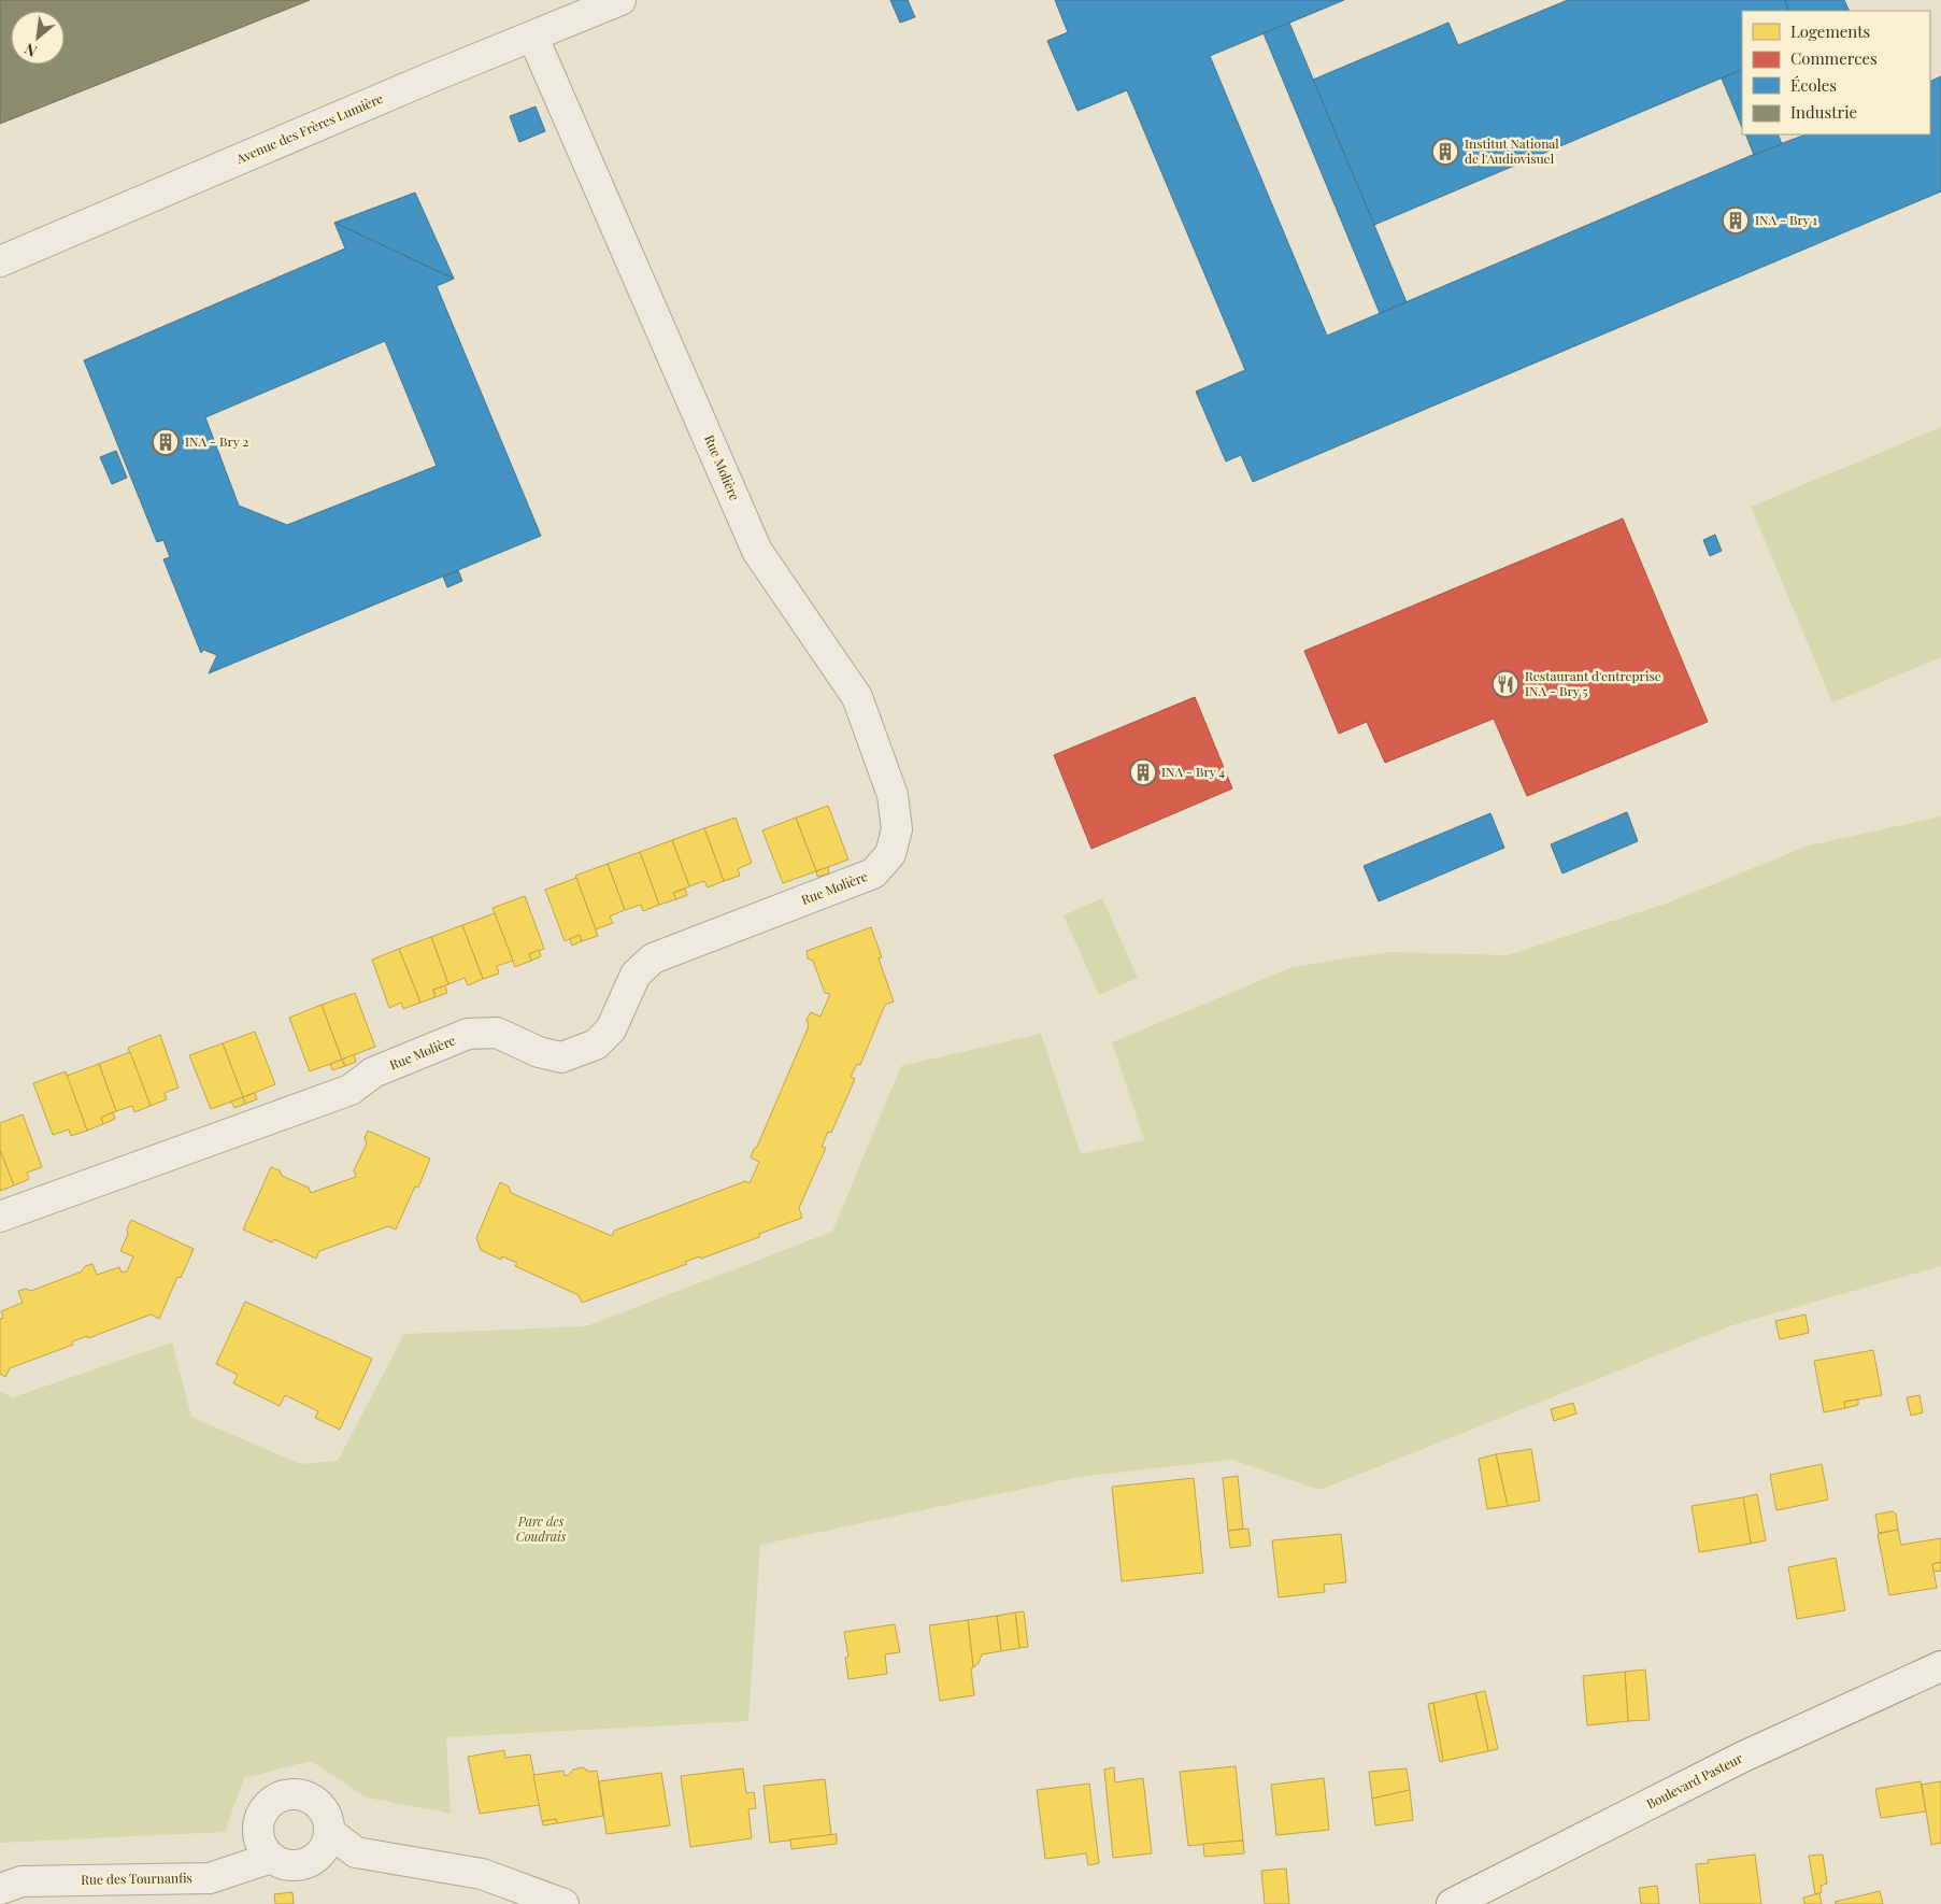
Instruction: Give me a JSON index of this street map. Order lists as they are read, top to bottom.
{
  "streets": {
    "street": [
      "Avenue des Frères Lumière",
      "Rue Molière",
      "Boulevard Pasteur",
      "Rue des Tournanfis"
    ]
  },
  "crossings": [
    ["Avenue des Frères Lumière", "Rue Molière"]
  ],
  "parks": ["Parc des Coudrais"],
  "places": {
    "building": [
      "Institut National de l'Audiovisuel",
      "INA - Bry 1",
      "INA - Bry 2",
      "INA - Bry 4"
    ],
    "restaurant": ["Restaurant d'entreprise INA - Bry 5"]
  },
  "legend": [
    "Logements",
    "Commerces",
    "Écoles",
    "Industrie"
  ],
  "north": "bottom left"
}
